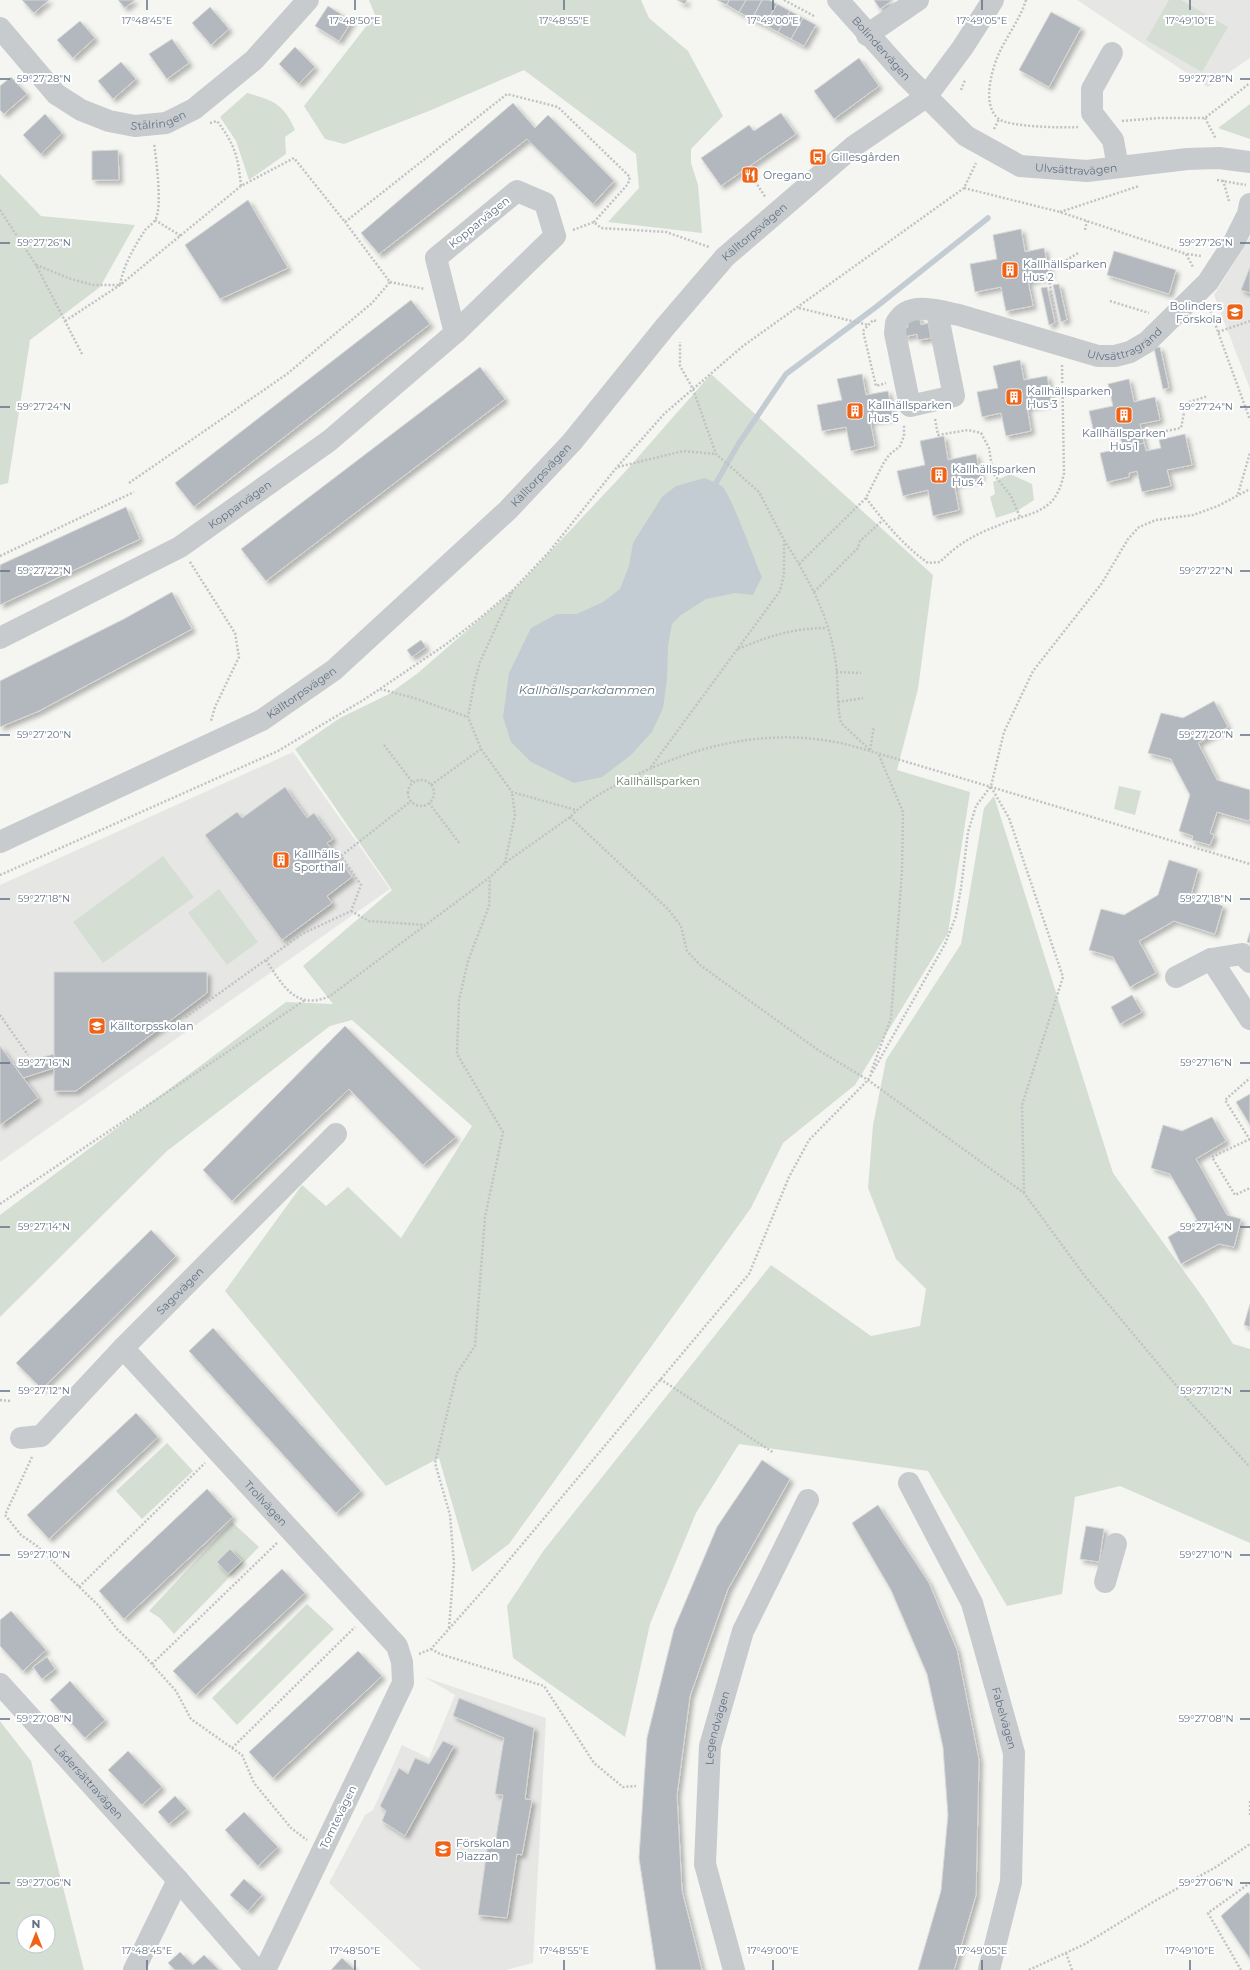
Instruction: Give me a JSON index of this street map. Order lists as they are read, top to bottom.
{
  "streets": {
    "street": [
      "Bolindervägen",
      "Stålringen",
      "Ulvsättravägen",
      "Kopparvägen",
      "Källtorpsvägen",
      "Ulvsättragränd",
      "Sagovägen",
      "Trollvägen",
      "Fabelvägen",
      "Legendvägen",
      "Lädersättravägen",
      "Tomtevägen"
    ]
  },
  "crossings": [
    ["Bolindervägen", "Ulvsättravägen"],
    ["Bolindervägen", "Källtorpsvägen"],
    ["Ulvsättravägen", "Källtorpsvägen"],
    ["Sagovägen", "Trollvägen"],
    ["Trollvägen", "Tomtevägen"]
  ],
  "water": ["Kallhällsparkdammen"],
  "parks": ["Kallhällsparken"],
  "places": {
    "bus stop": ["Gillesgården"],
    "restaurant": ["Oregano"],
    "building": [
      "Kallhällsparken Hus 2",
      "Kallhällsparken Hus 3",
      "Kallhällsparken Hus 5",
      "Kallhällsparken Hus 1",
      "Kallhällsparken Hus 4",
      "Kallhälls Sporthall"
    ],
    "school or university": ["Bolinders Förskola", "Källtorpsskolan", "Förskolan Piazzan"]
  },
  "north": "top",
  "coordinates": [
    "17°48'45\"E",
    "17°48'50\"E",
    "17°48'55\"E",
    "17°49'00\"E",
    "17°49'05\"E",
    "17°49'10\"E",
    "59°27'28\"N",
    "59°27'26\"N",
    "59°27'24\"N",
    "59°27'22\"N",
    "59°27'20\"N",
    "59°27'18\"N",
    "59°27'16\"N",
    "59°27'14\"N",
    "59°27'12\"N",
    "59°27'10\"N",
    "59°27'08\"N",
    "59°27'06\"N"
  ]
}
